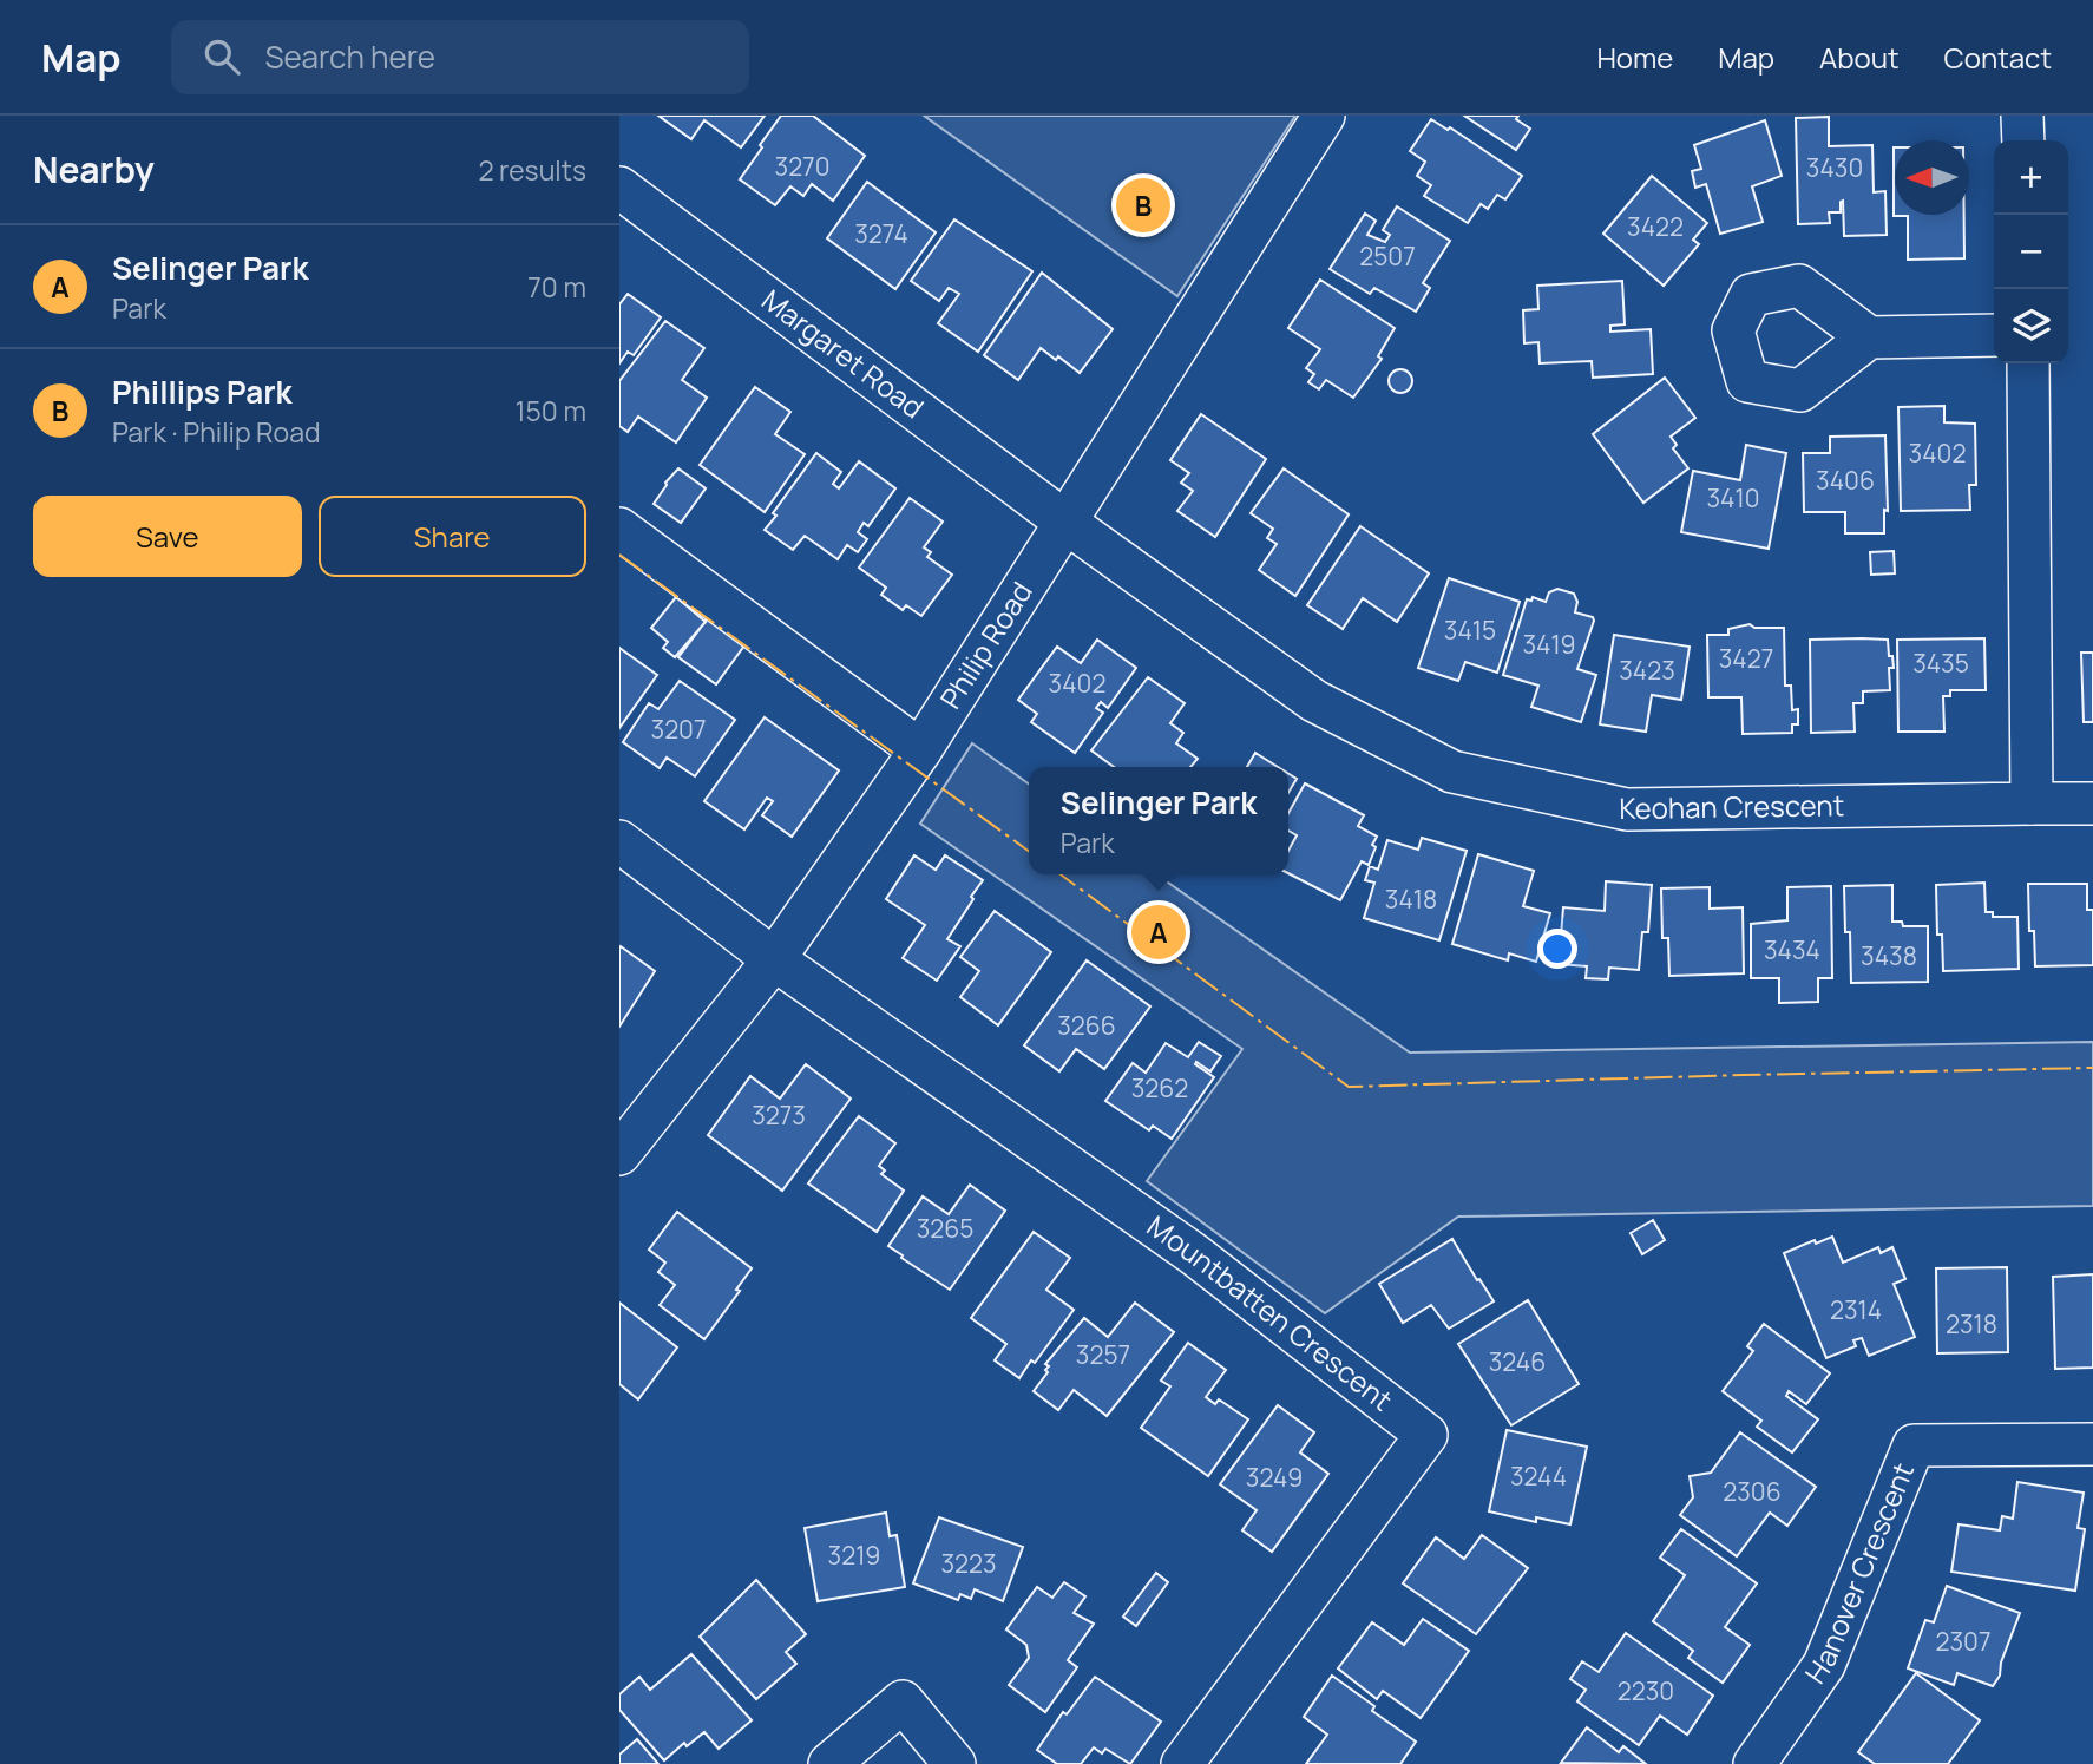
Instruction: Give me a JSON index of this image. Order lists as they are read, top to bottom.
{
  "streets": {
    "street": [
      "Margaret Road",
      "Philip Road",
      "Keohan Crescent",
      "Mountbatten Crescent",
      "Hanover Crescent"
    ]
  },
  "crossings": [
    ["Margaret Road", "Philip Road"],
    ["Margaret Road", "Keohan Crescent"],
    ["Philip Road", "Keohan Crescent"],
    ["Philip Road", "Mountbatten Crescent"]
  ],
  "house_numbers": [
    "3270",
    "3430",
    "3422",
    "3274",
    "2507",
    "3402",
    "3406",
    "3410",
    "3415",
    "3419",
    "3427",
    "3435",
    "3423",
    "3402",
    "3207",
    "3418",
    "3434",
    "3438",
    "3266",
    "3262",
    "3273",
    "3265",
    "2314",
    "2318",
    "3257",
    "3246",
    "3244",
    "3249",
    "2306",
    "3219",
    "3223",
    "2307",
    "2230"
  ],
  "north": "left",
  "page": {
    "header": "Map",
    "search": "Search here",
    "nav": [
      "Home",
      "Map",
      "About",
      "Contact"
    ],
    "heading": ["Nearby", "2 results"],
    "map_buttons": ["+", "−"],
    "pins": ["B", "A"],
    "list": [
      {
        "mark": "A",
        "name": "Selinger Park",
        "note": "Park",
        "value": "70 m"
      },
      {
        "mark": "B",
        "name": "Phillips Park",
        "note": "Park · Philip Road",
        "value": "150 m"
      }
    ],
    "buttons": ["Save", "Share"],
    "popup": ["Selinger Park", "Park"]
  }
}
